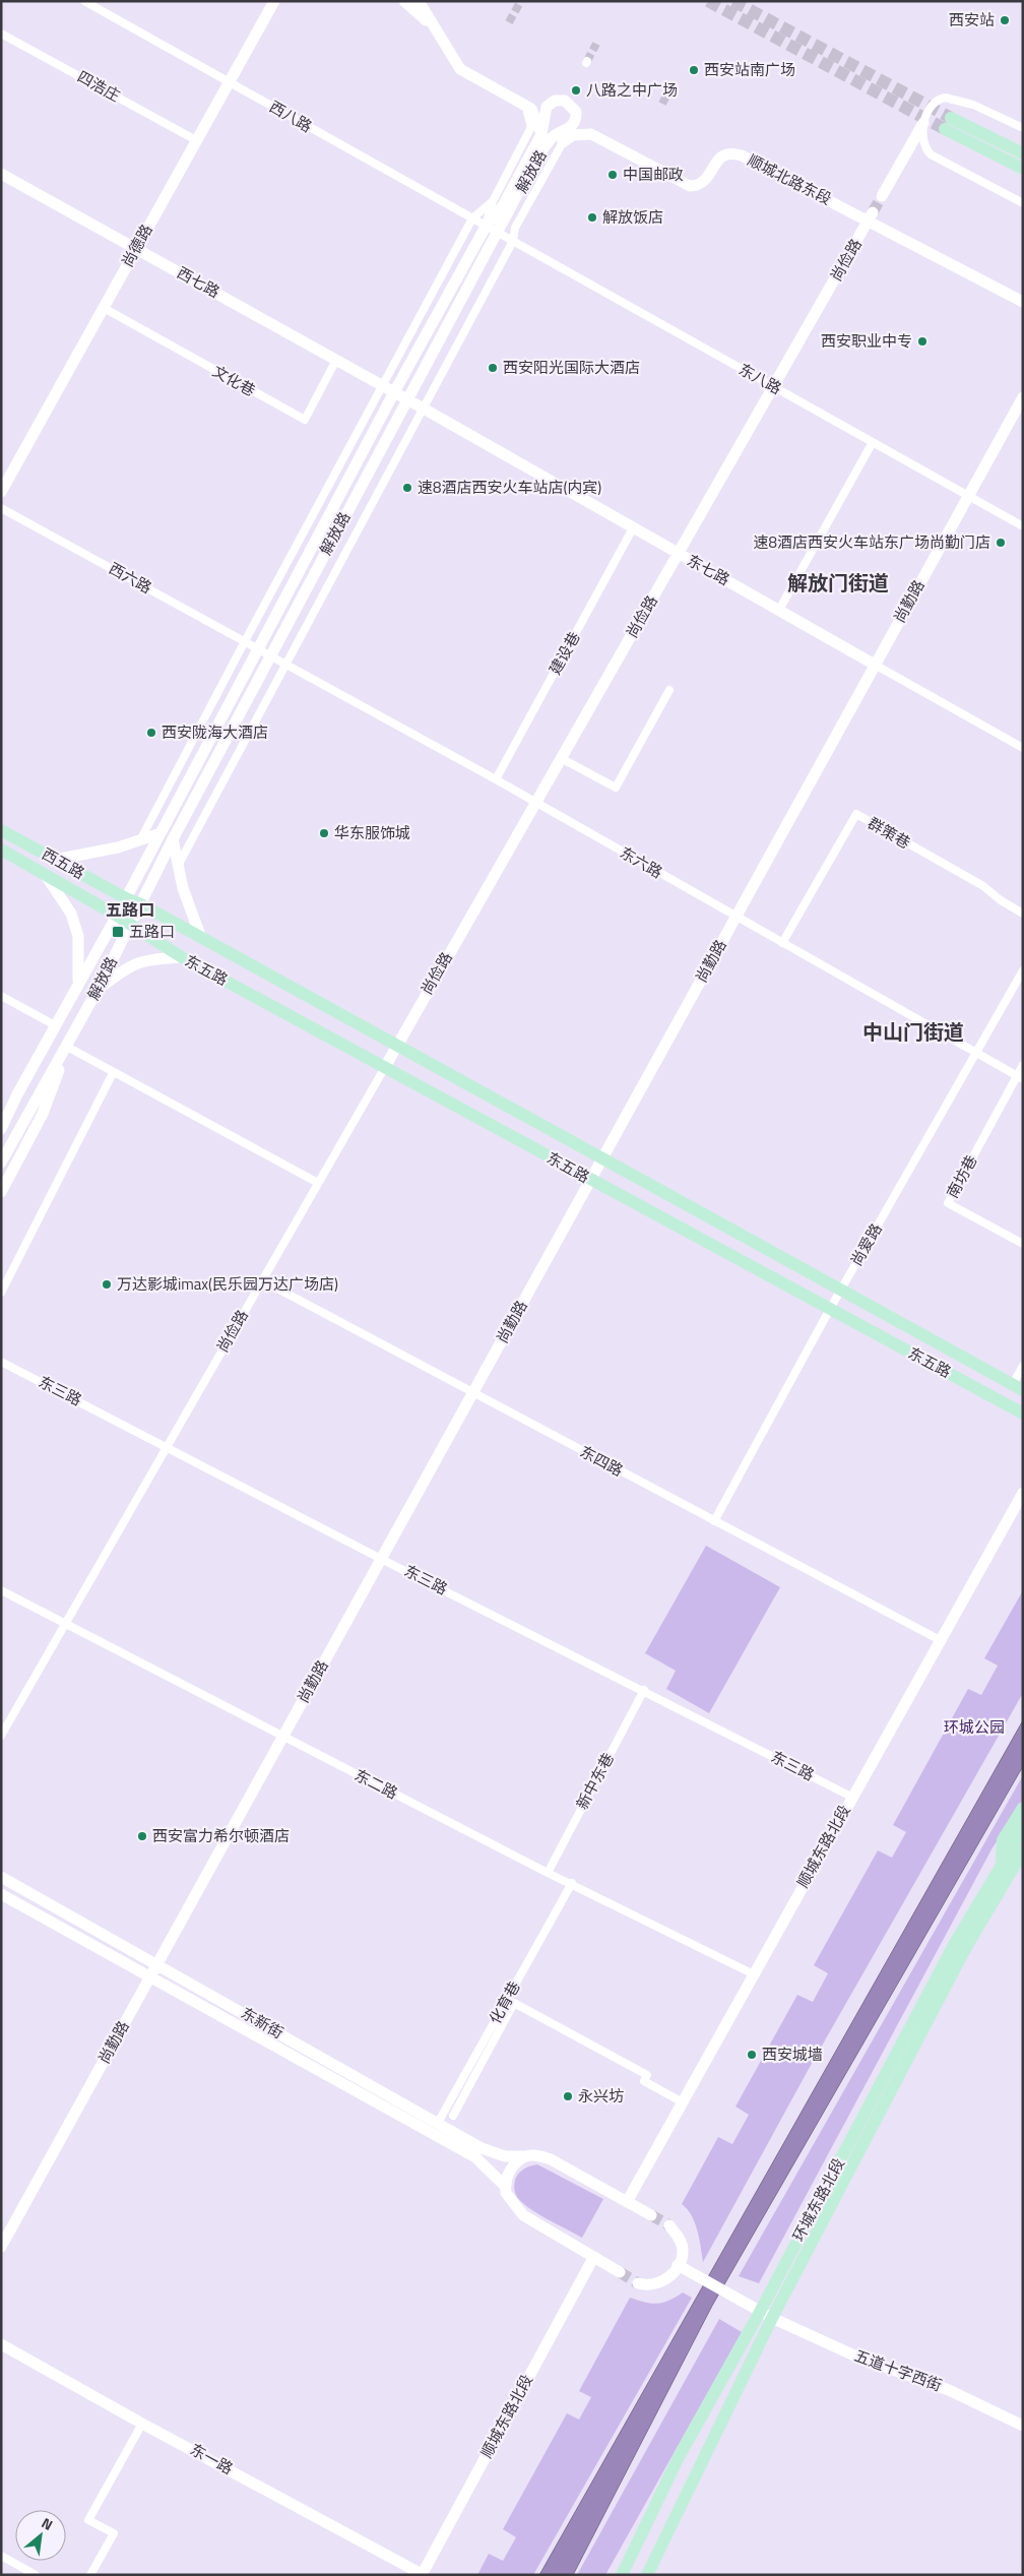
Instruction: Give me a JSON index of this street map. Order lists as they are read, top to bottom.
{
  "streets": {
    "main road": ["西五路", "东五路", "环城东路北段"],
    "street": [
      "四浩庄",
      "西八路",
      "解放路",
      "顺城北路东段",
      "尚德路",
      "尚俭路",
      "西七路",
      "东八路",
      "文化巷",
      "东七路",
      "西六路",
      "尚勤路",
      "建设巷",
      "群策巷",
      "东六路",
      "南坊巷",
      "尚爱路",
      "东三路",
      "东四路",
      "新中东巷",
      "东二路",
      "顺城东路北段",
      "化育巷",
      "东新街",
      "五道十字西街",
      "东一路"
    ]
  },
  "crossings": [
    ["四浩庄", "尚德路"],
    ["西八路", "解放路"],
    ["西八路", "尚德路"],
    ["西八路", "东八路"],
    ["解放路", "西七路"],
    ["解放路", "东八路"],
    ["解放路", "东七路"],
    ["解放路", "西六路"],
    ["解放路", "东六路"],
    ["解放路", "西五路"],
    ["解放路", "东五路"],
    ["顺城北路东段", "尚俭路"],
    ["尚德路", "西七路"],
    ["尚德路", "文化巷"],
    ["尚俭路", "东八路"],
    ["尚俭路", "东七路"],
    ["尚俭路", "东六路"],
    ["尚俭路", "东五路"],
    ["尚俭路", "东三路"],
    ["尚俭路", "东四路"],
    ["尚俭路", "东二路"],
    ["西七路", "文化巷"],
    ["西七路", "东七路"],
    ["东八路", "尚勤路"],
    ["东七路", "尚勤路"],
    ["东七路", "建设巷"],
    ["西六路", "东六路"],
    ["尚勤路", "东六路"],
    ["尚勤路", "东五路"],
    ["尚勤路", "东三路"],
    ["尚勤路", "东四路"],
    ["尚勤路", "东二路"],
    ["尚勤路", "东新街"],
    ["建设巷", "东六路"],
    ["群策巷", "东六路"],
    ["东六路", "南坊巷"],
    ["东六路", "尚爱路"],
    ["西五路", "东五路"],
    ["东五路", "尚爱路"],
    ["尚爱路", "东四路"],
    ["东三路", "新中东巷"],
    ["东三路", "顺城东路北段"],
    ["东四路", "顺城东路北段"],
    ["新中东巷", "东二路"],
    ["东二路", "顺城东路北段"],
    ["东二路", "化育巷"],
    ["顺城东路北段", "东新街"],
    ["顺城东路北段", "东一路"],
    ["化育巷", "东新街"],
    ["环城东路北段", "五道十字西街"]
  ],
  "districts": ["解放门街道", "五路口", "中山门街道"],
  "parks": ["环城公园"],
  "places": {
    "other": [
      "西安站",
      "西安站南广场",
      "八路之中广场",
      "中国邮政",
      "解放饭店",
      "西安职业中专",
      "西安阳光国际大酒店",
      "速8酒店西安火车站店(内宾)",
      "速8酒店西安火车站东广场尚勤门店",
      "西安陇海大酒店",
      "华东服饰城",
      "万达影城imax(民乐园万达广场店)",
      "西安富力希尔顿酒店",
      "西安城墙",
      "永兴坊"
    ],
    "transit": ["五路口"]
  },
  "north": "top right"
}
